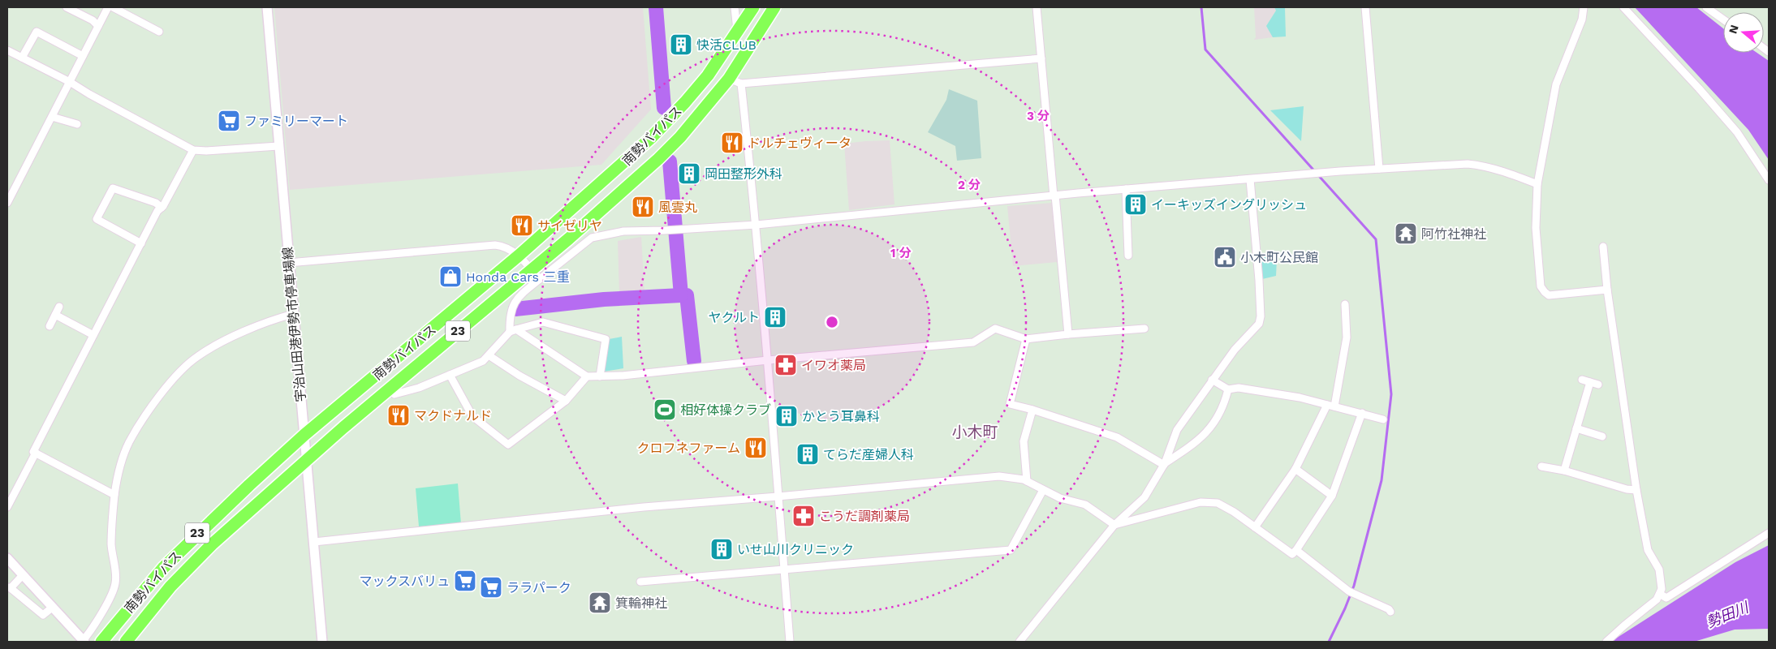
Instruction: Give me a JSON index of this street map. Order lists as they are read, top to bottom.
{
  "streets": {
    "highway": ["南勢バイパス", "23"],
    "main road": ["宇治山田港伊勢市停車場線"]
  },
  "crossings": [
    ["南勢バイパス", "宇治山田港伊勢市停車場線"]
  ],
  "districts": ["小木町"],
  "water": ["勢田川"],
  "places": {
    "building": [
      "快活CLUB",
      "岡田整形外科",
      "イーキッズイングリッシュ",
      "ヤクルト",
      "かとう耳鼻科",
      "てらだ産婦人科",
      "いせ山川クリニック"
    ],
    "supermarket": ["ファミリーマート", "マックスバリュ", "ララパーク"],
    "restaurant": [
      "ドルチェヴィータ",
      "風雲丸",
      "サイゼリヤ",
      "マクドナルド",
      "クロフネファーム"
    ],
    "temple": ["阿竹社神社", "箕輪神社"],
    "public building": ["小木町公民館"],
    "shop": ["Honda Cars 三重"],
    "pharmacy": ["イワオ薬局", "こうだ調剤薬局"],
    "sports": ["相好体操クラブ"]
  },
  "north": "left",
  "rings": ["3 分", "2 分", "1 分"]
}
